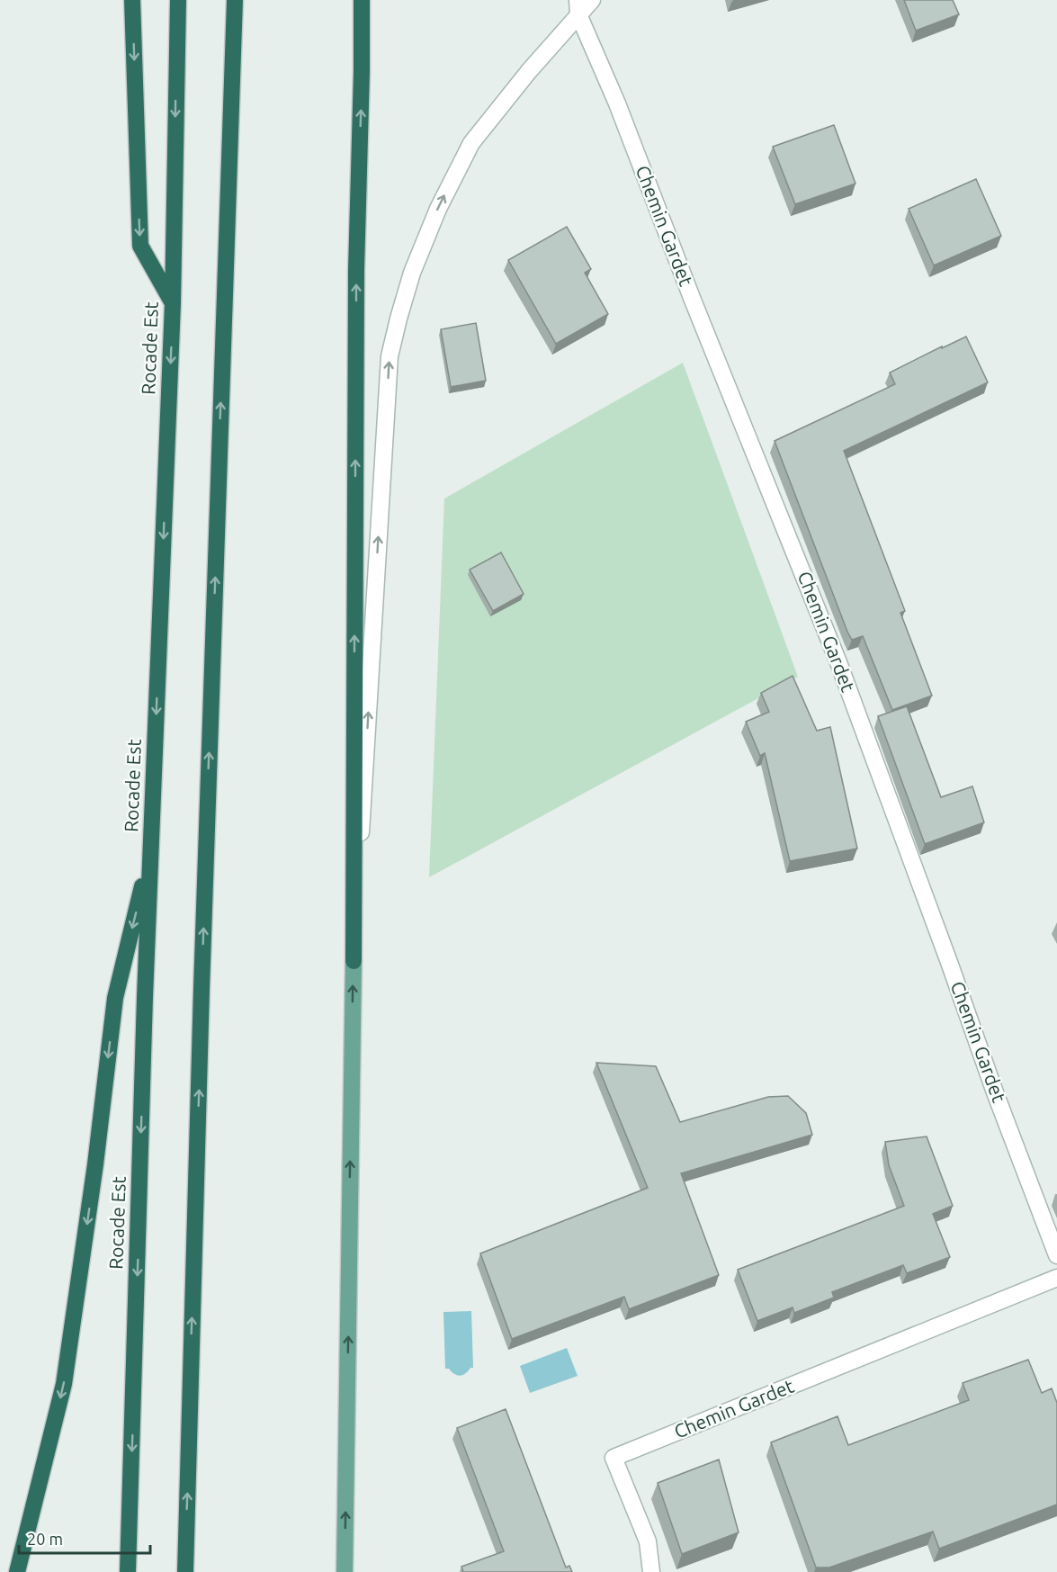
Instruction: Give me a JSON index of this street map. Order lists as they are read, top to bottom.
{
  "streets": {
    "highway": ["Rocade Est"],
    "street": ["Chemin Gardet"]
  },
  "scale_bar": "20 m"
}
